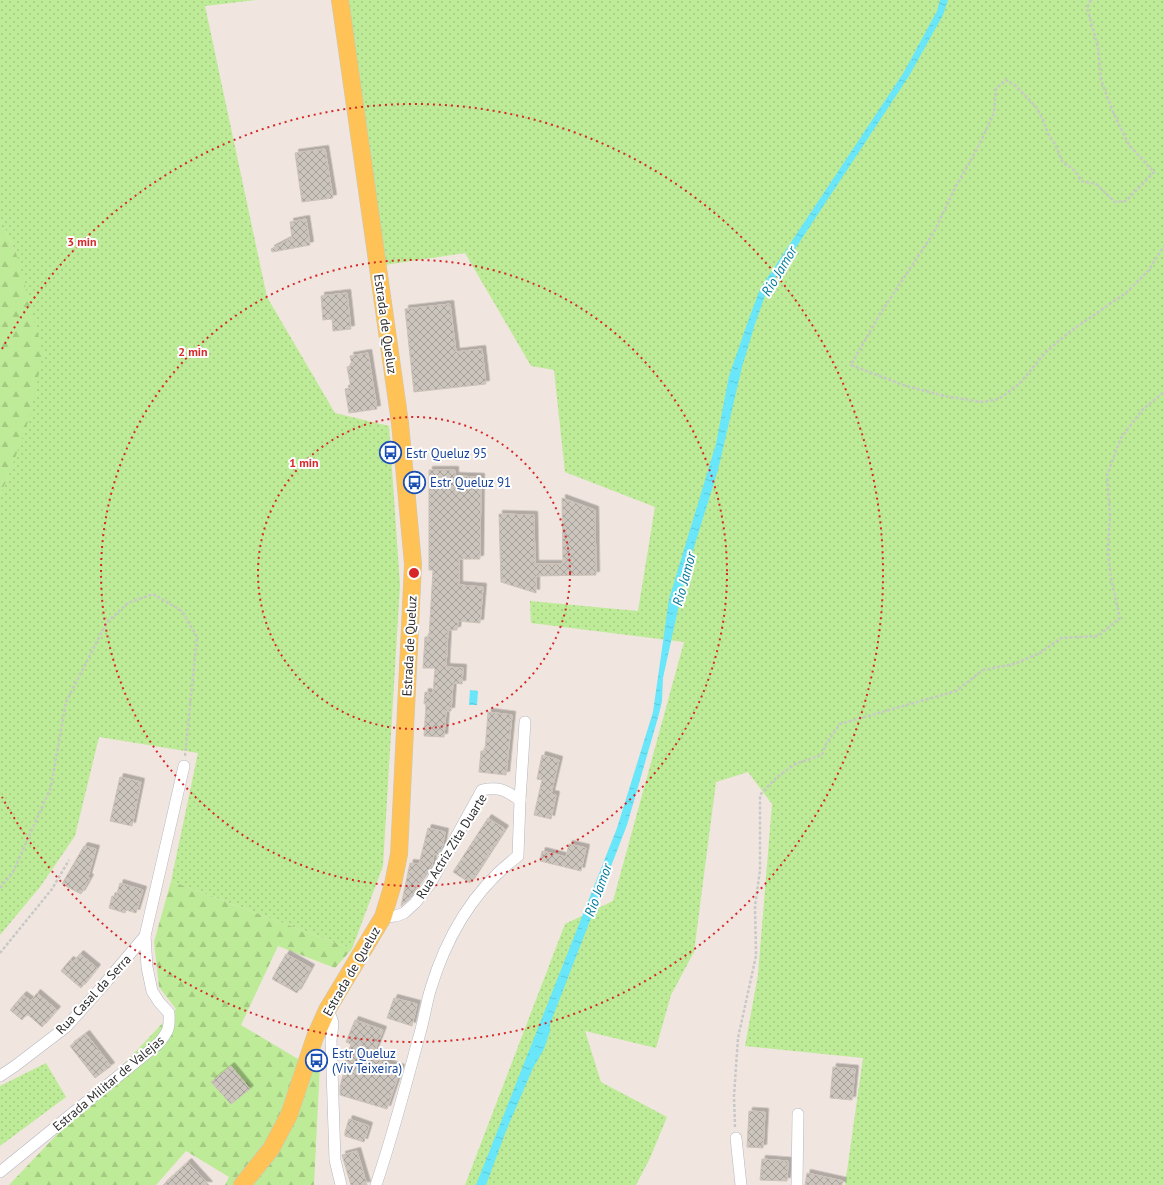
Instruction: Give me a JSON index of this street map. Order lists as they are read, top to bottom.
{
  "streets": {
    "main road": ["Estrada de Queluz"],
    "street": ["Rua Actriz Zita Duarte", "Rua Casal da Serra", "Estrada Militar de Valejas"]
  },
  "crossings": [
    ["Estrada de Queluz", "Rua Actriz Zita Duarte"],
    ["Rua Casal da Serra", "Estrada Militar de Valejas"]
  ],
  "water": ["Rio Jamor"],
  "places": {
    "bus stop": ["Estr Queluz 95", "Estr Queluz 91", "Estr Queluz (Viv Teixeira)"]
  },
  "rings": ["3 min", "2 min", "1 min"]
}
